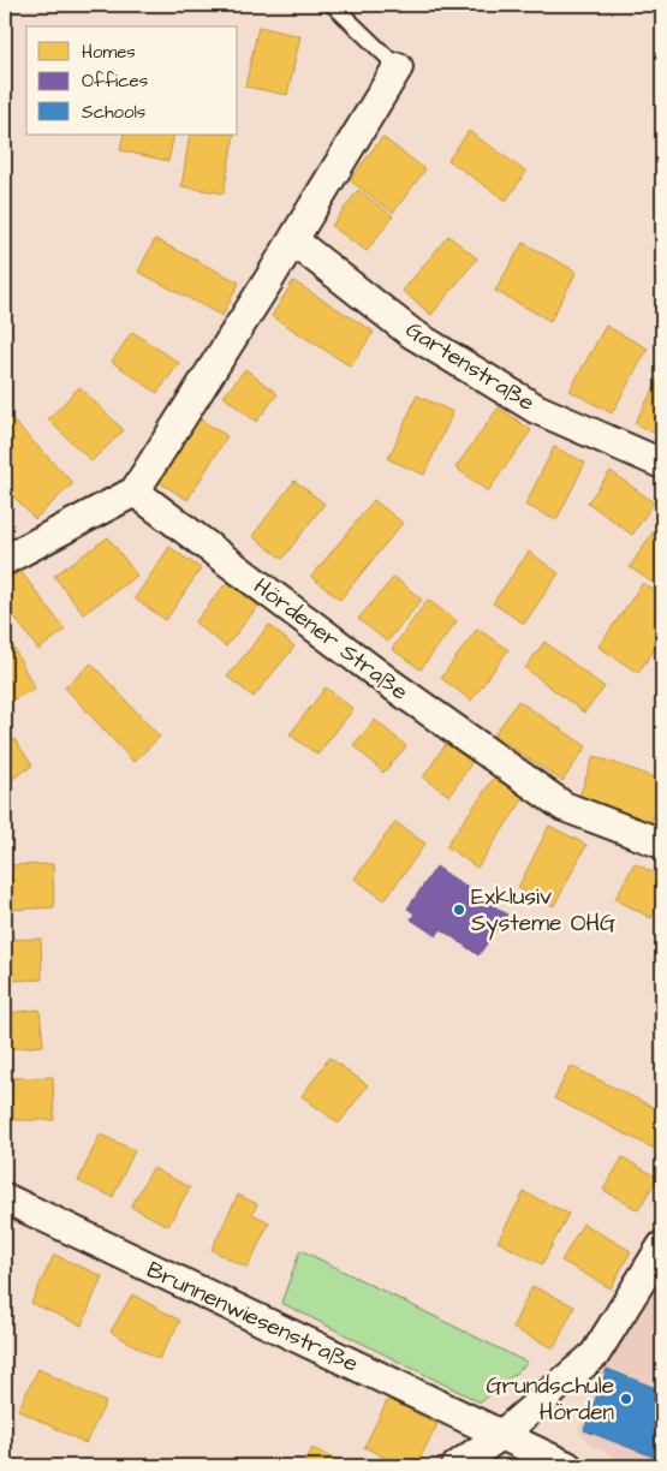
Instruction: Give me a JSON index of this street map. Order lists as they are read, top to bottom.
{
  "streets": {
    "street": ["Gartenstraße", "Hördener Straße", "Brunnenwiesenstraße"]
  },
  "places": ["Exklusiv Systeme OHG", "Grundschule Hörden"],
  "legend": ["Homes", "Offices", "Schools"]
}
